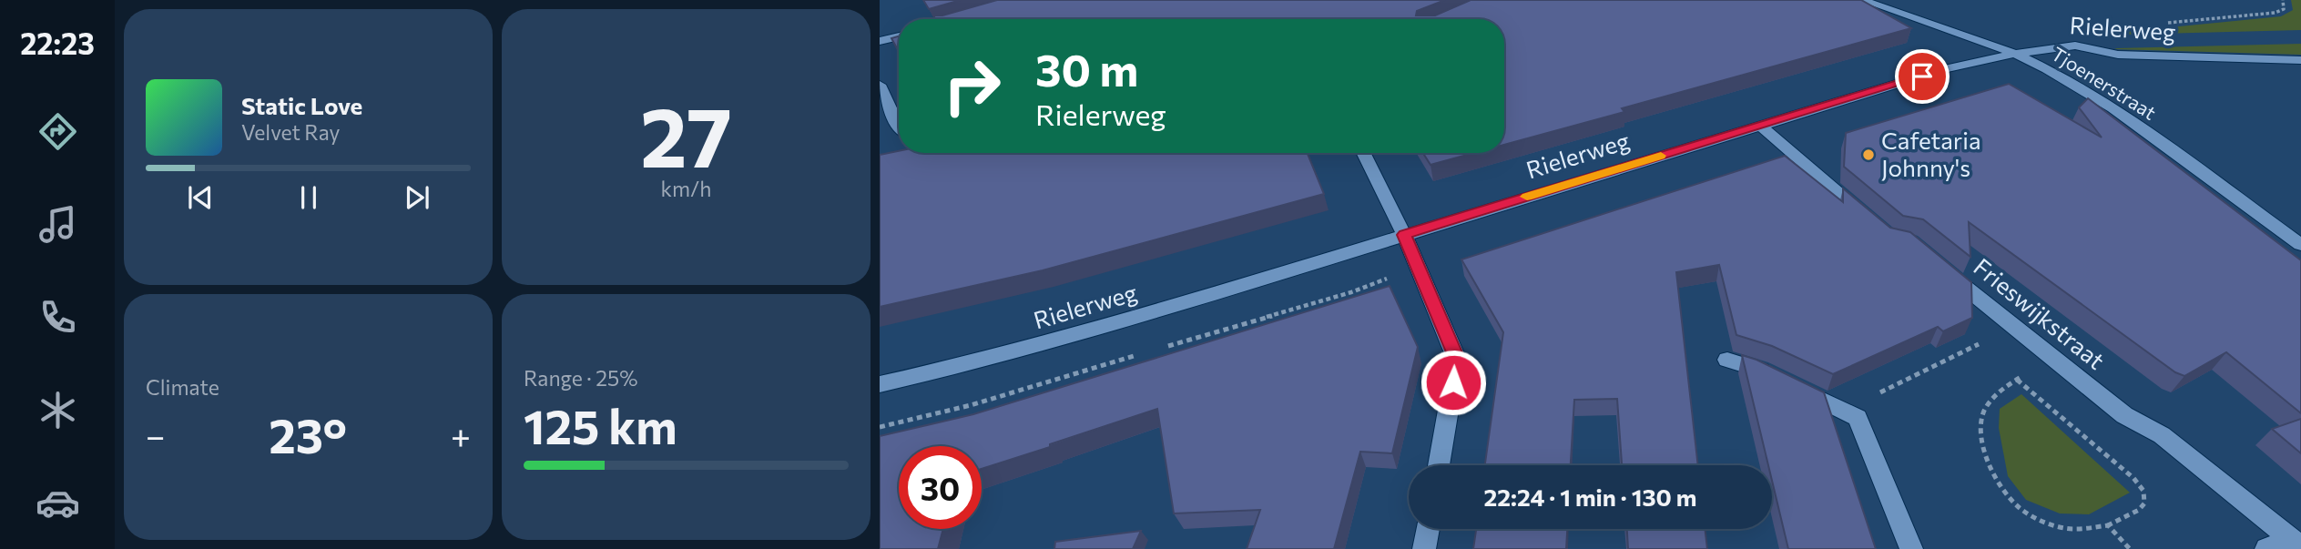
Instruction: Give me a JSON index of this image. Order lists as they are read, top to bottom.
{
  "streets": {
    "street": ["Rielerweg", "Tjoenerstraat", "Frieswijkstraat"]
  },
  "crossings": [
    ["Rielerweg", "Tjoenerstraat"]
  ],
  "places": ["Cafetaria Johnny's"],
  "page": {
    "tabs": "22:23",
    "tile": [
      ["27", "km/h"],
      "Climate",
      ["Range · 25%", "125 km"]
    ],
    "turn": ["30 m", "Rielerweg"],
    "song": ["Static Love", "Velvet Ray"],
    "heat": ["−", "23°", "+"],
    "limit": "30",
    "trip": "22:24 · 1 min · 130 m"
  }
}
